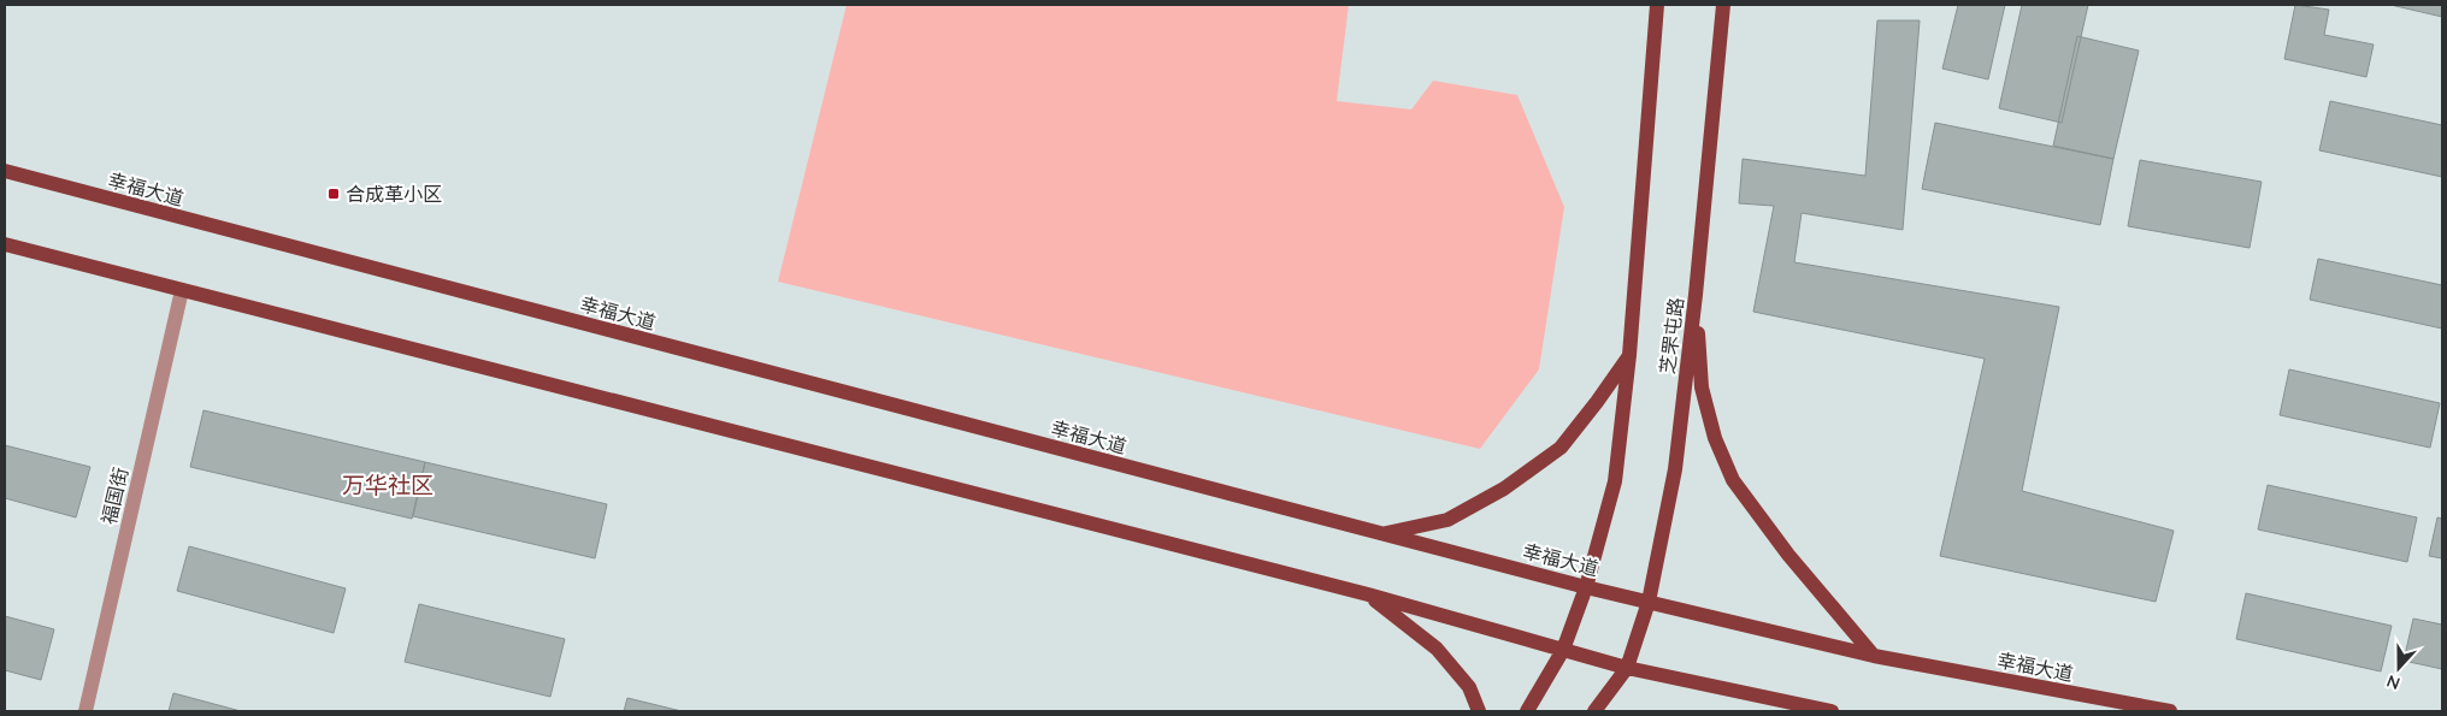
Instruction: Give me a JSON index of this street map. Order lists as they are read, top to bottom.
{
  "streets": {
    "main road": ["幸福大道", "芝罘屯路"],
    "street": ["福国街"]
  },
  "crossings": [
    ["幸福大道", "芝罘屯路"]
  ],
  "districts": ["万华社区"],
  "places": {
    "transit": ["合成革小区"]
  },
  "north": "bottom"
}
